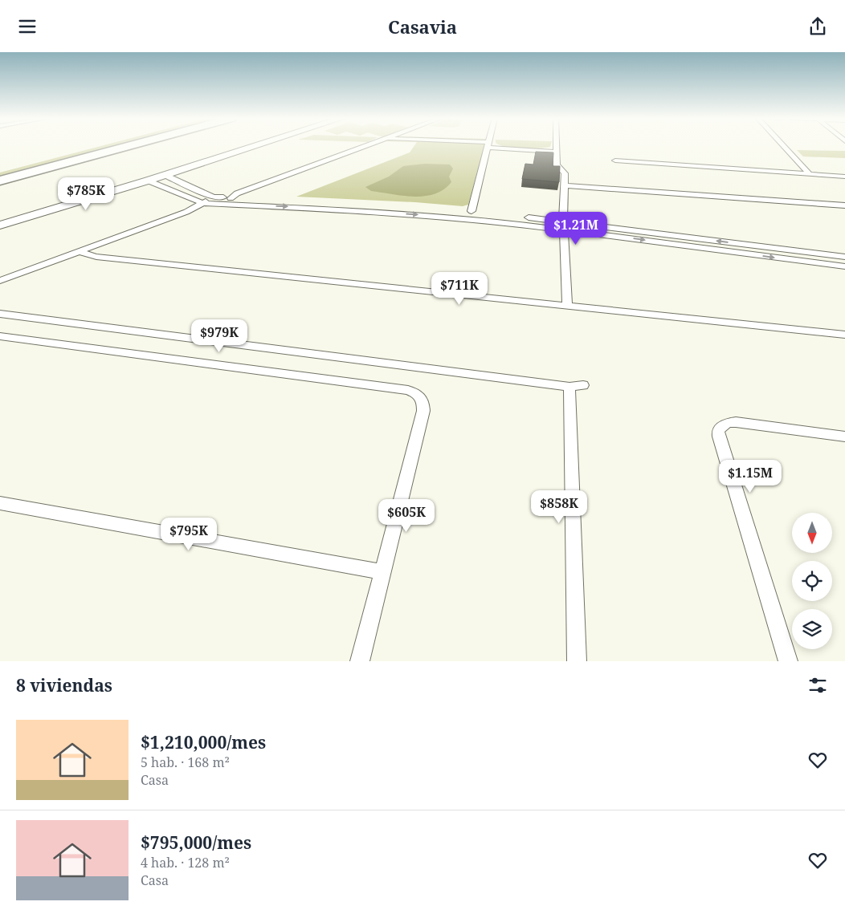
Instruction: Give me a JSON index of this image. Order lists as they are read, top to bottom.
{
  "north": "bottom",
  "page": {
    "header": "Casavia",
    "price": [
      "$785K",
      "$1.21M",
      "$711K",
      "$979K",
      "$1.15M",
      "$858K",
      "$605K",
      "$795K"
    ],
    "heading": "8 viviendas",
    "list": [
      {
        "name": "$1,210,000/mes",
        "note": "5 hab. · 168 m² · Casa"
      },
      {
        "name": "$795,000/mes",
        "note": "4 hab. · 128 m² · Casa"
      }
    ]
  }
}
